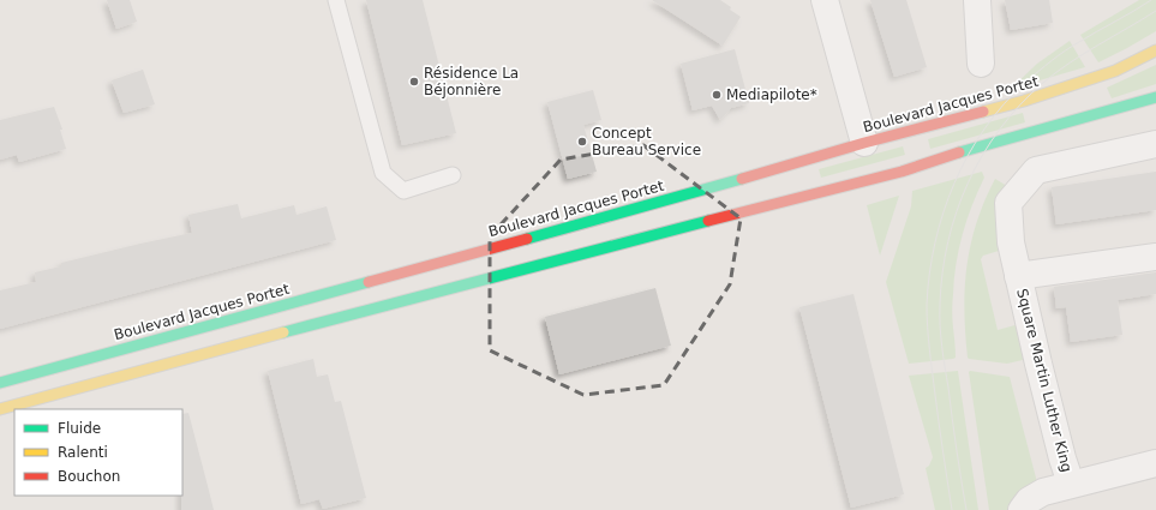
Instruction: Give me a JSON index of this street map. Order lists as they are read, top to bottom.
{
  "streets": {
    "main road": ["Boulevard Jacques Portet"],
    "street": ["Square Martin Luther King"]
  },
  "places": ["Résidence La Béjonnière", "Mediapilote*", "Concept Bureau Service"],
  "legend": ["Fluide", "Ralenti", "Bouchon"]
}
